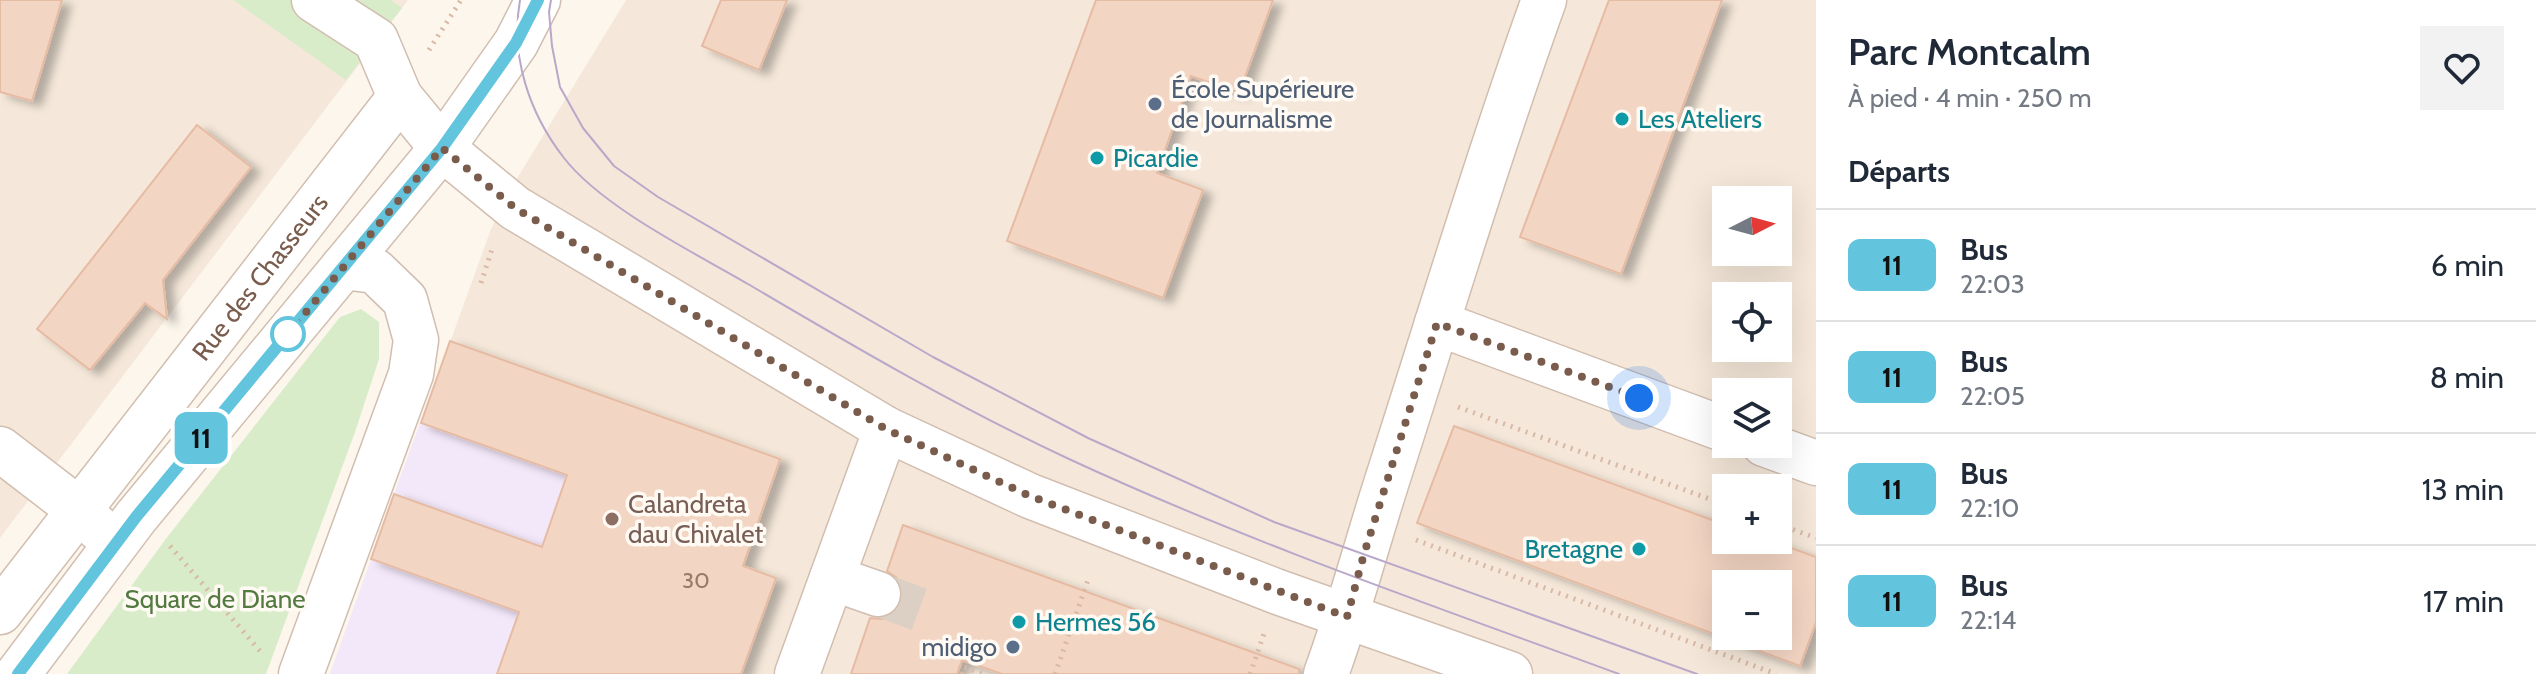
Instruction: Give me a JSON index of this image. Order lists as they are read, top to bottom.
{
  "streets": {
    "street": ["Rue des Chasseurs"]
  },
  "parks": ["Square de Diane"],
  "places": [
    "École Supérieure de Journalisme",
    "Les Ateliers",
    "Picardie",
    "Calandreta dau Chivalet",
    "Bretagne",
    "Hermes 56",
    "midigo"
  ],
  "lines": ["bus line 11"],
  "house_numbers": ["30"],
  "north": "right",
  "page": {
    "on_map": "11",
    "heading": [
      ["Parc Montcalm", "À pied · 4 min · 250 m"],
      "Départs"
    ],
    "map_buttons": ["+", "−"],
    "list": [
      {
        "mark": "11",
        "name": "Bus",
        "note": "22:03",
        "value": "6 min"
      },
      {
        "mark": "11",
        "name": "Bus",
        "note": "22:05",
        "value": "8 min"
      },
      {
        "mark": "11",
        "name": "Bus",
        "note": "22:10",
        "value": "13 min"
      },
      {
        "mark": "11",
        "name": "Bus",
        "note": "22:14",
        "value": "17 min"
      }
    ]
  }
}
